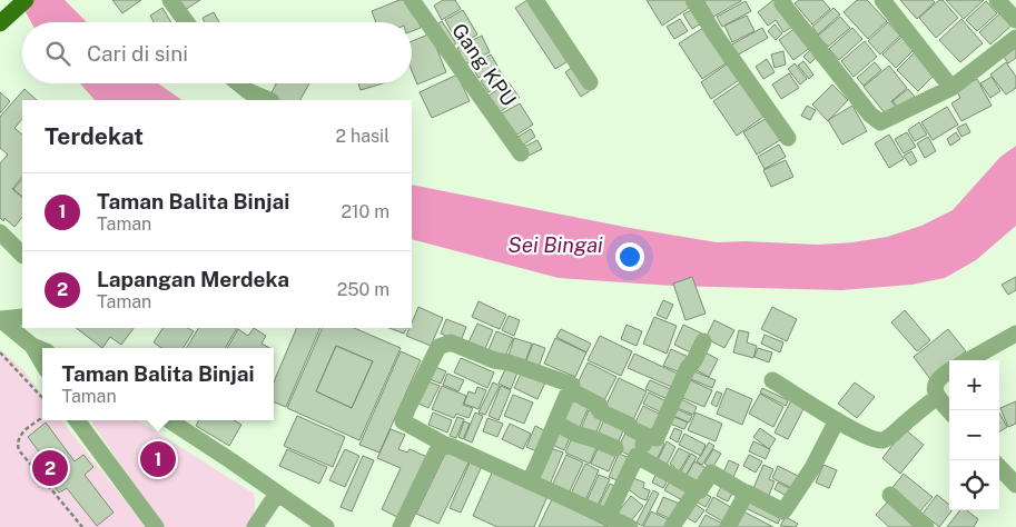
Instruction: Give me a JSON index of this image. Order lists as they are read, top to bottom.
{
  "streets": {
    "street": ["Gang KPU"]
  },
  "water": ["Sei Bingai"],
  "page": {
    "search": "Cari di sini",
    "heading": ["Terdekat", "2 hasil"],
    "list": [
      {
        "mark": "1",
        "name": "Taman Balita Binjai",
        "note": "Taman",
        "value": "210 m"
      },
      {
        "mark": "2",
        "name": "Lapangan Merdeka",
        "note": "Taman",
        "value": "250 m"
      }
    ],
    "popup": ["Taman Balita Binjai", "Taman"],
    "map_buttons": ["+", "−"],
    "pins": ["1", "2"]
  }
}
